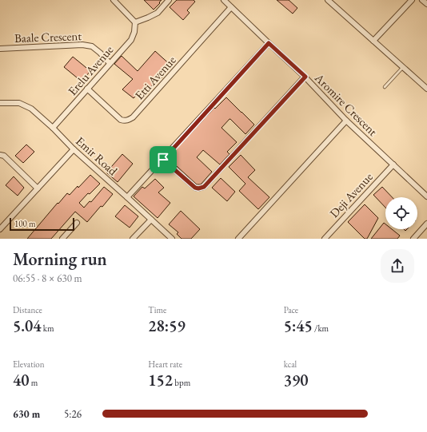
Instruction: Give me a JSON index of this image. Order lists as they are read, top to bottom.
{
  "streets": {
    "street": [
      "Baale Crescent",
      "Erelu Avenue",
      "Etti Avenue",
      "Aromire Crescent",
      "Emir Road",
      "Deji Avenue"
    ]
  },
  "crossings": [
    ["Baale Crescent", "Erelu Avenue"],
    ["Erelu Avenue", "Etti Avenue"],
    ["Erelu Avenue", "Emir Road"],
    ["Etti Avenue", "Aromire Crescent"],
    ["Aromire Crescent", "Deji Avenue"]
  ],
  "scale_bar": "100 m",
  "page": {
    "scale": "100 m",
    "heading": ["Morning run", "06:55 · 8 × 630 m"],
    "stats": [
      ["Distance", "5.04 km"],
      ["Time", "28:59"],
      ["Pace", "5:45 /km"],
      ["Elevation", "40 m"],
      ["Heart rate", "152 bpm"],
      ["kcal", "390"]
    ],
    "list": [
      {
        "name": "630 m",
        "note": "5:26"
      }
    ]
  }
}
